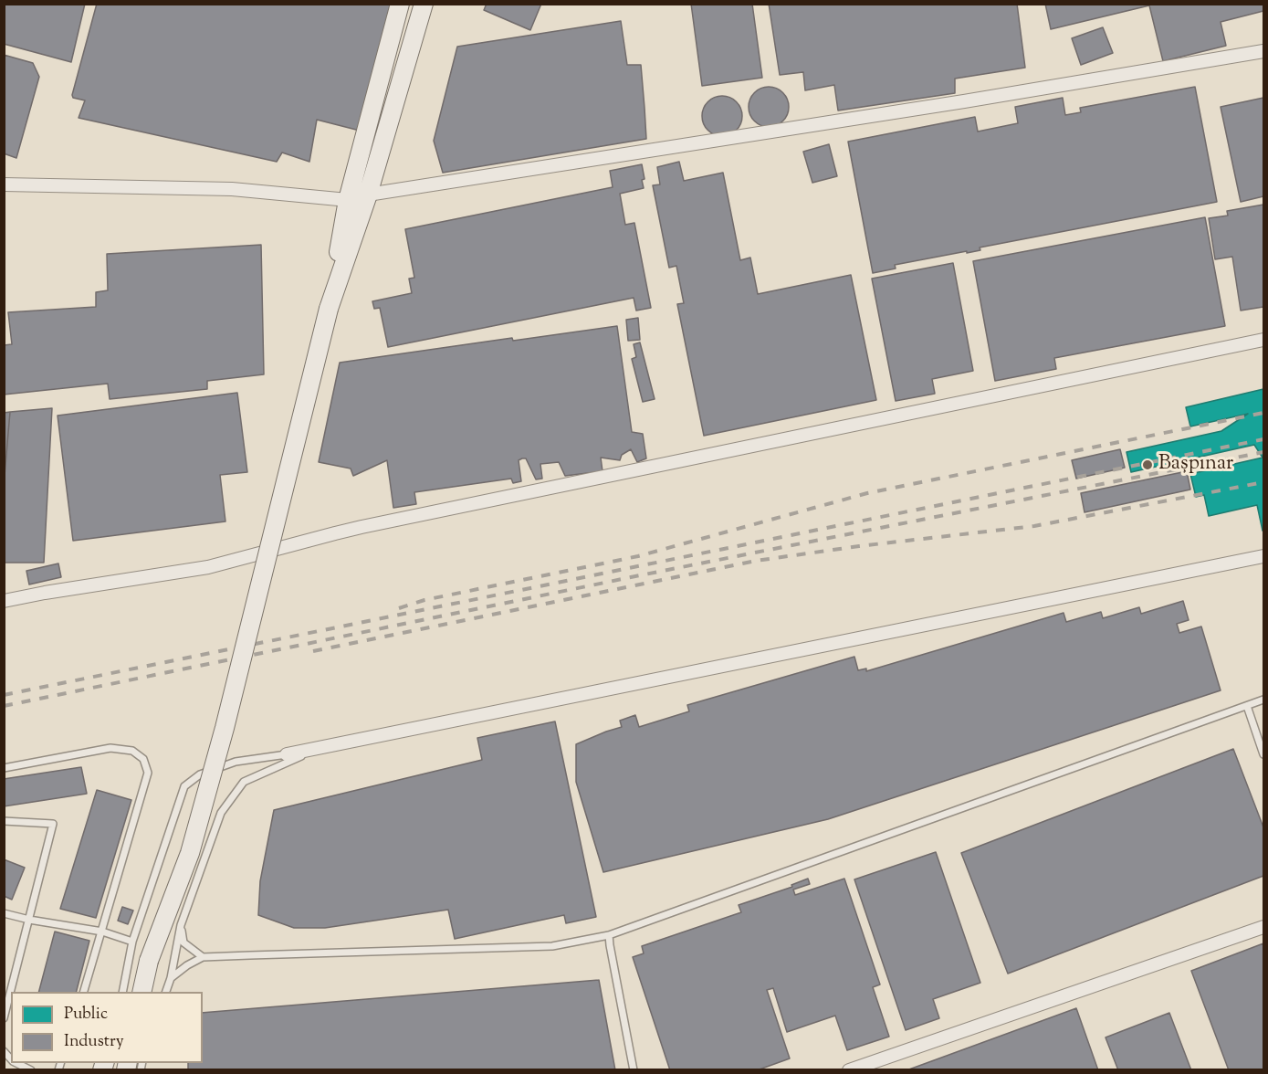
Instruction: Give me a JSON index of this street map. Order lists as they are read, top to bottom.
{
  "places": ["Başpınar"],
  "legend": ["Public", "Industry"]
}
